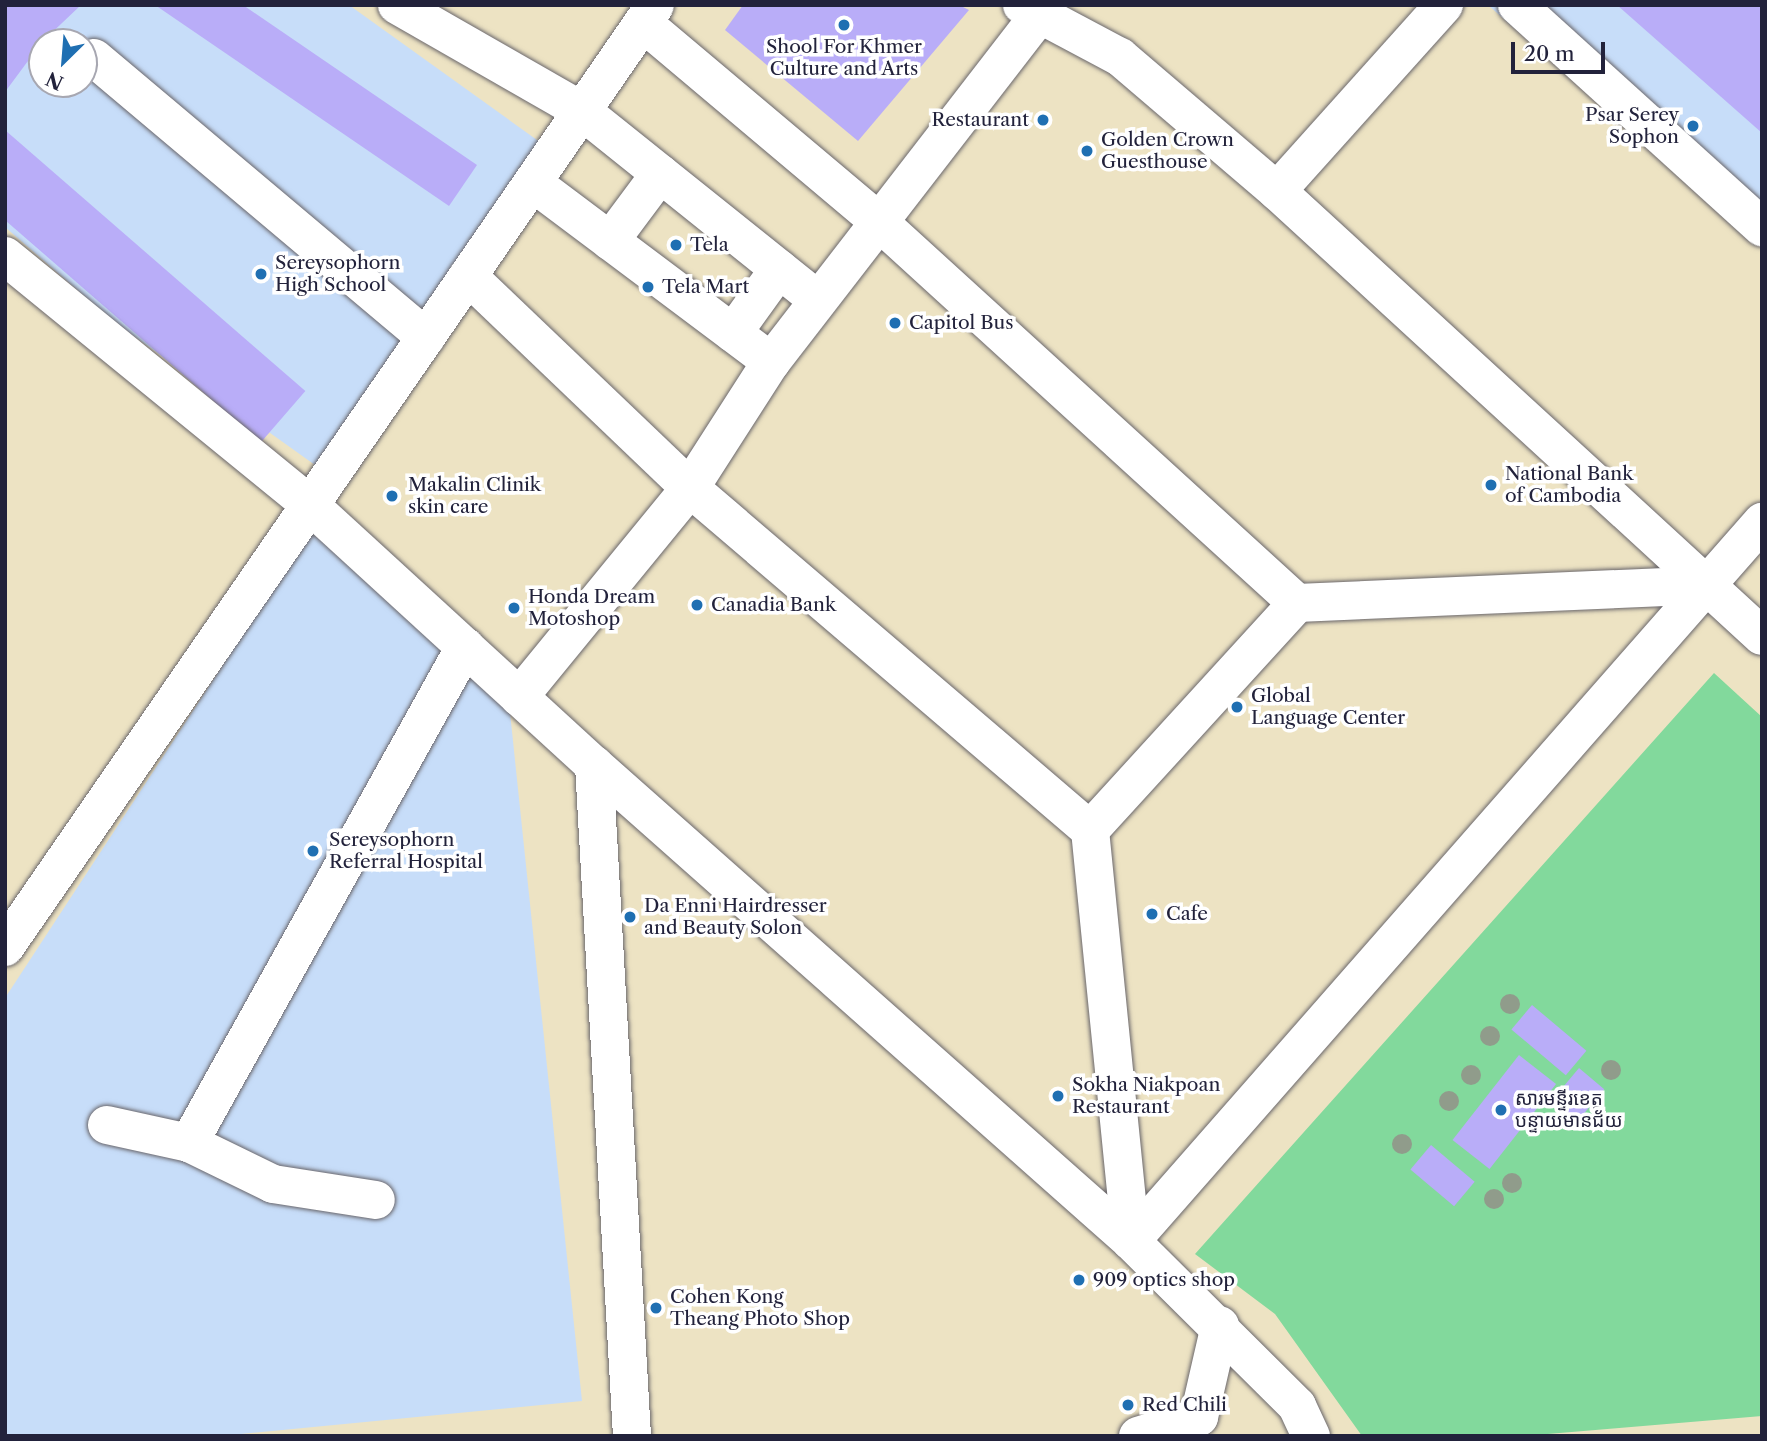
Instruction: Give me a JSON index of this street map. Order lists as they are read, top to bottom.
{
  "places": [
    "Shool For Khmer Culture and Arts",
    "Restaurant",
    "Psar Serey Sophon",
    "Golden Crown Guesthouse",
    "Tela",
    "Sereysophorn High School",
    "Tela Mart",
    "Capitol Bus",
    "National Bank of Cambodia",
    "Makalin Clinik skin care",
    "Canadia Bank",
    "Honda Dream Motoshop",
    "Global Language Center",
    "Sereysophorn Referral Hospital",
    "Cafe",
    "Da Enni Hairdresser and Beauty Solon",
    "Sokha Niakpoan Restaurant",
    "សារមន្ទីរខេត្ត បន្ទាយមានជ័យ",
    "909 optics shop",
    "Cohen Kong Theang Photo Shop",
    "Red Chili"
  ],
  "scale_bar": "20 m",
  "north": "bottom left"
}
